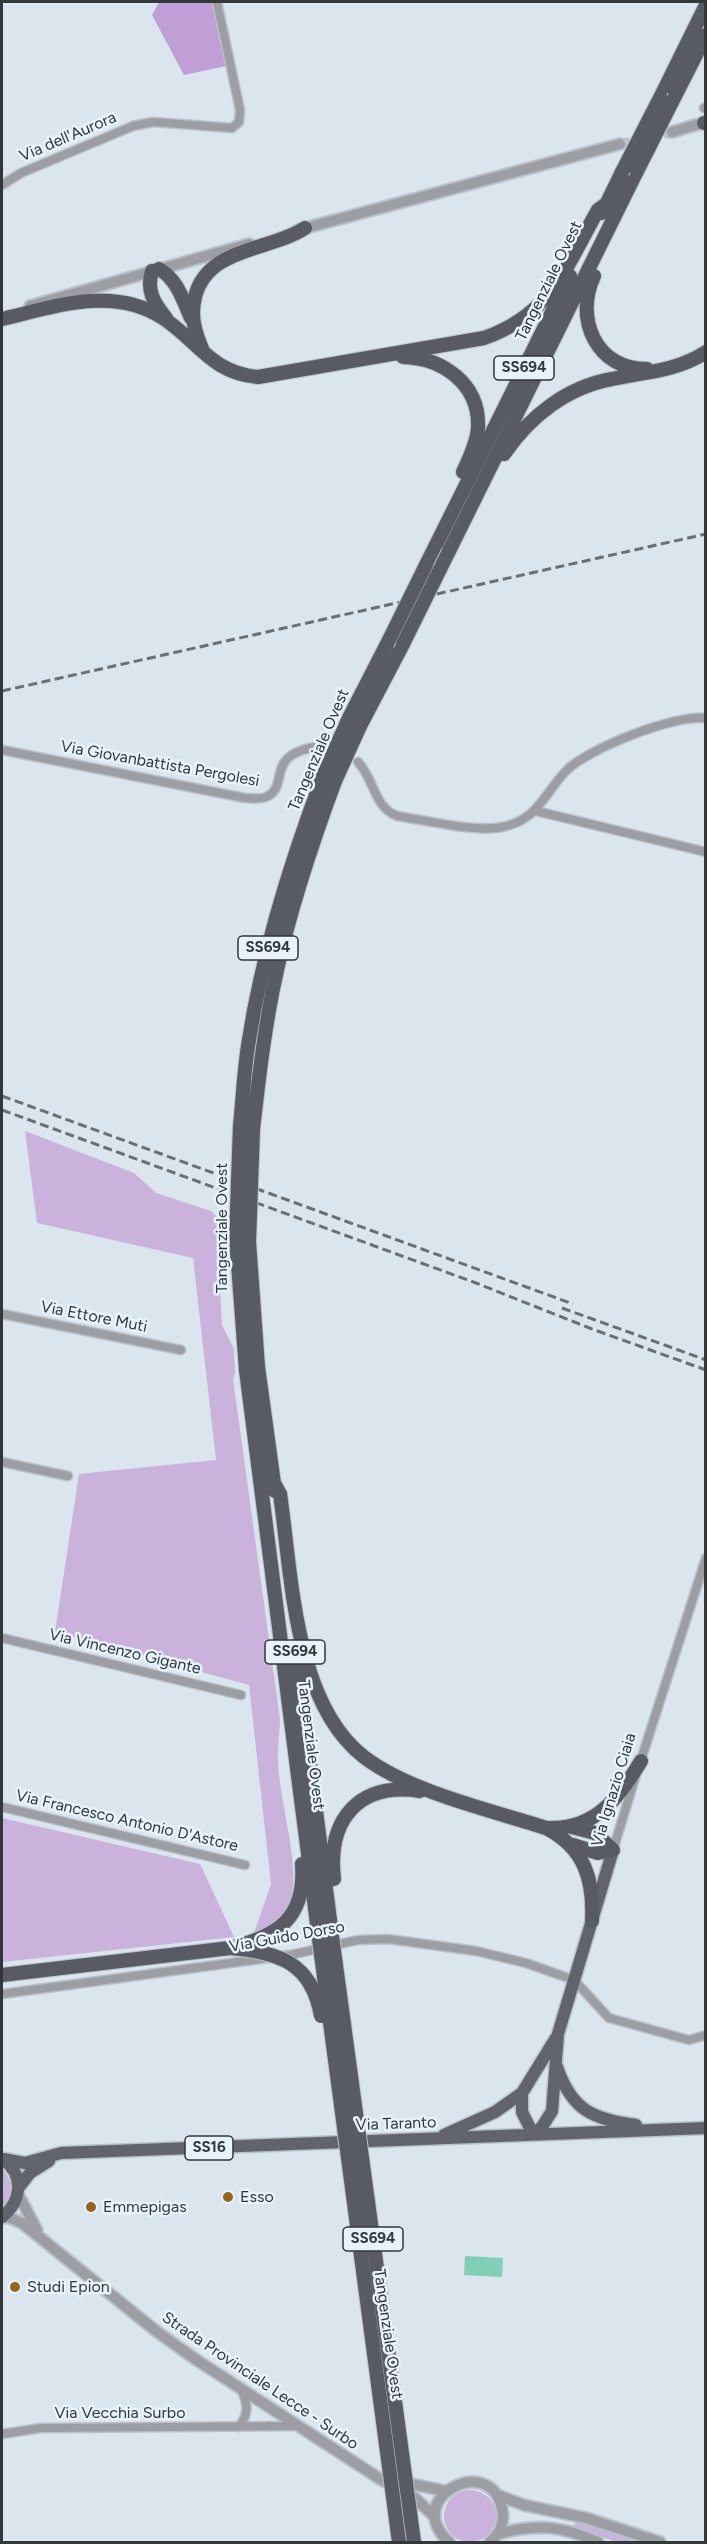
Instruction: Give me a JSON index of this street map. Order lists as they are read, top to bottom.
{
  "streets": {
    "highway": ["Tangenziale Ovest", "SS694"],
    "main road": ["Via Ignazio Ciaia", "Via Taranto", "SS16"],
    "street": [
      "Via dell'Aurora",
      "Via Giovanbattista Pergolesi",
      "Via Ettore Muti",
      "Via Vincenzo Gigante",
      "Via Francesco Antonio D'Astore",
      "Via Guido Dorso",
      "Strada Provinciale Lecce - Surbo",
      "Via Vecchia Surbo"
    ]
  },
  "crossings": [
    ["Via Ignazio Ciaia", "Via Guido Dorso"],
    ["Via Ignazio Ciaia", "Via Taranto"],
    ["Via Taranto", "Strada Provinciale Lecce - Surbo"],
    ["Strada Provinciale Lecce - Surbo", "Via Vecchia Surbo"]
  ],
  "places": ["Esso", "Emmepigas", "Studi Epion"]
}
